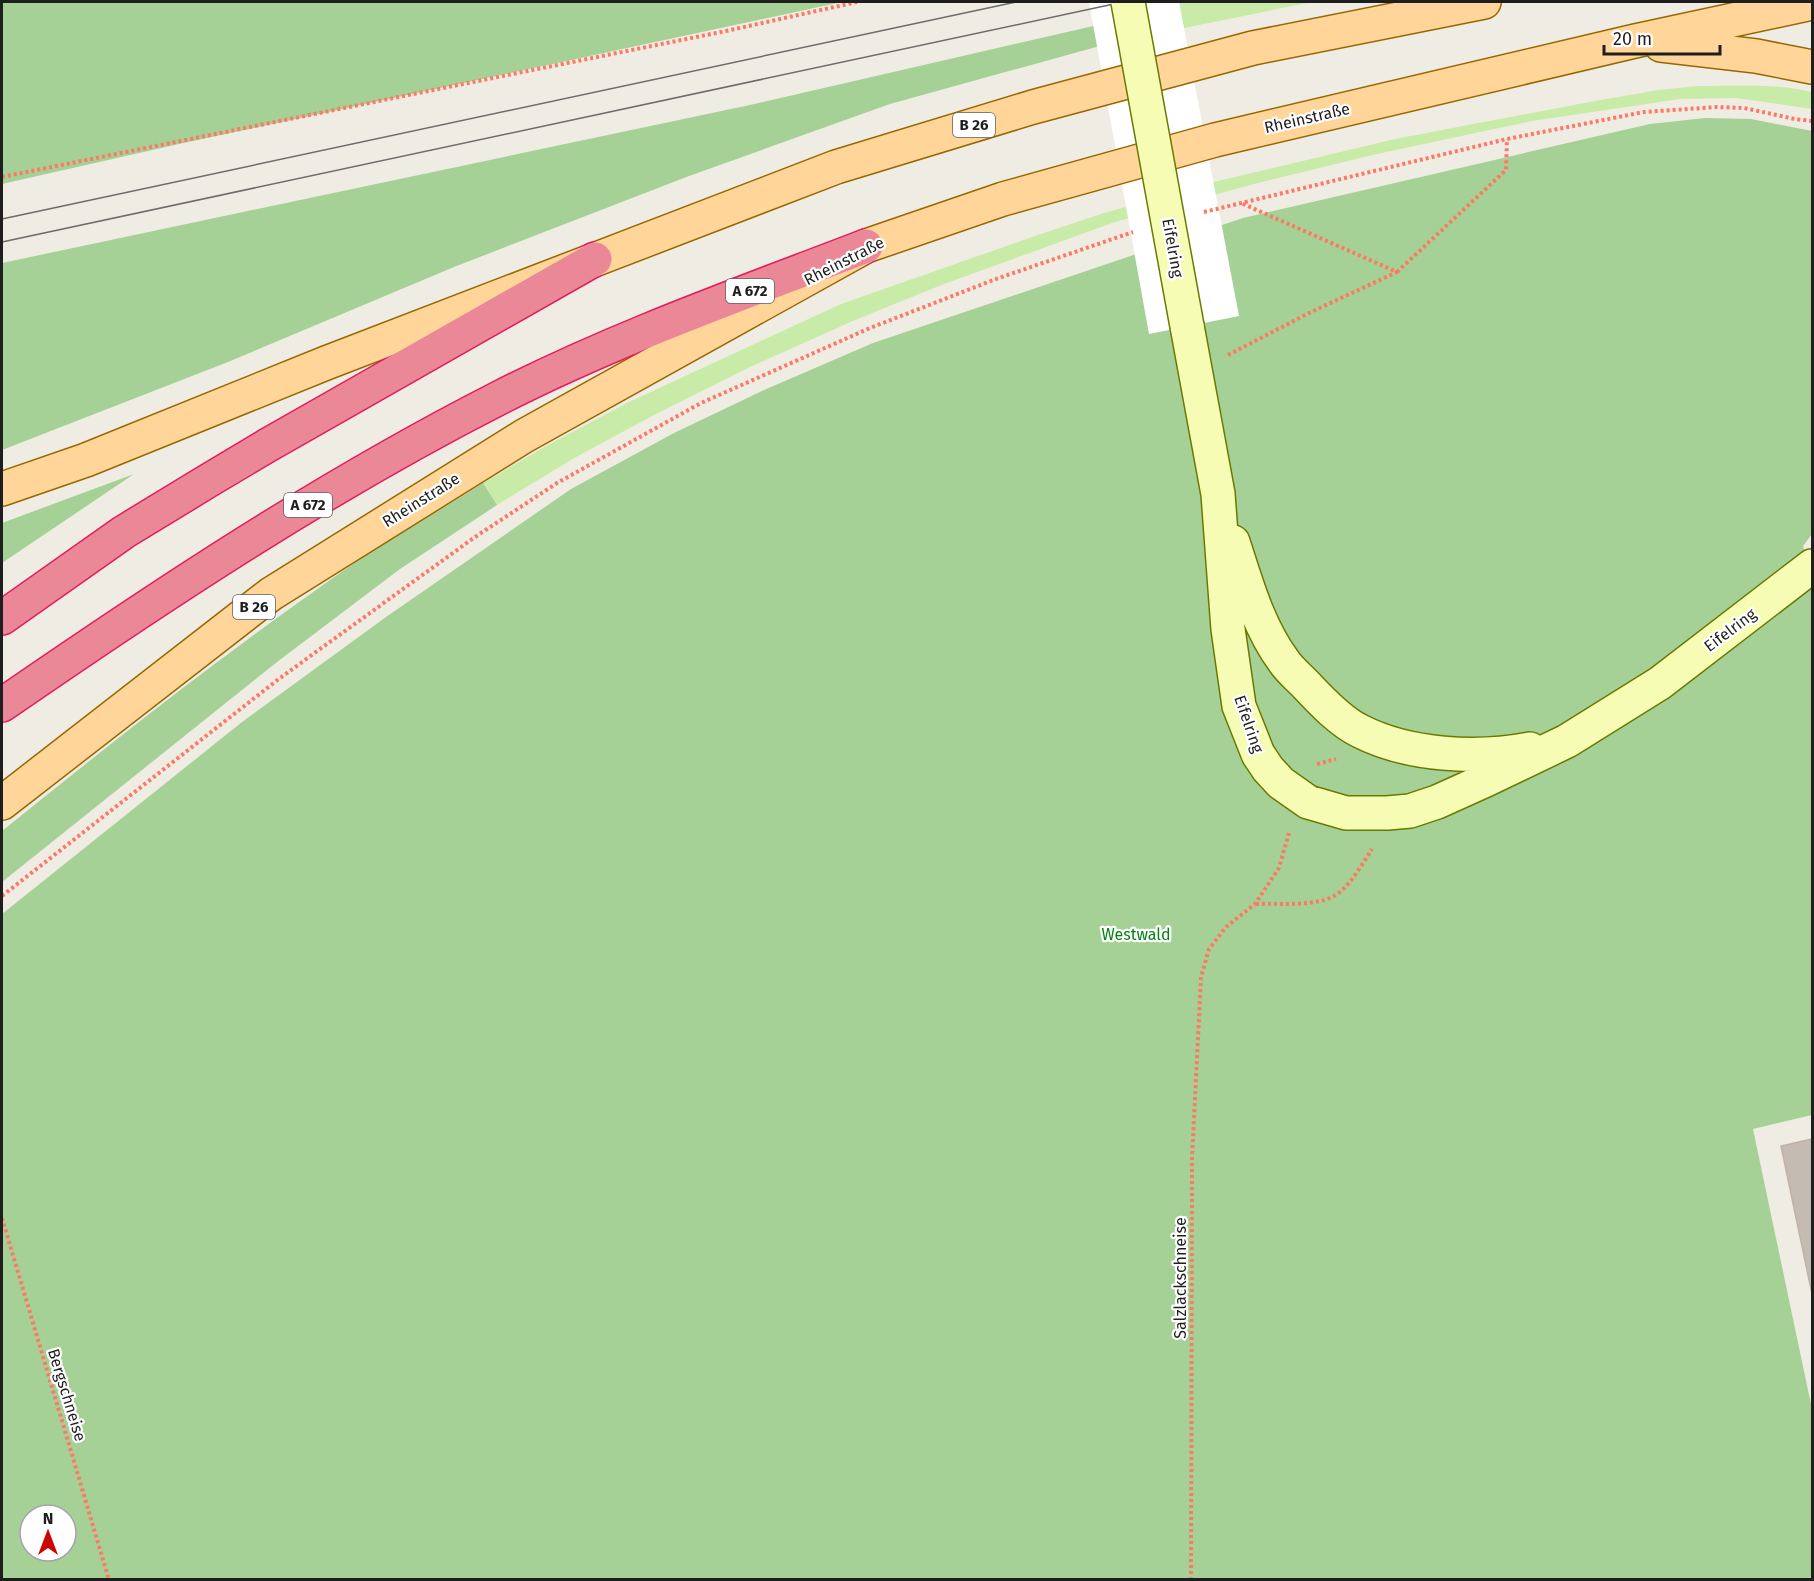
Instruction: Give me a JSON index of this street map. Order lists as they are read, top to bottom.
{
  "streets": {
    "highway": ["A 672"],
    "main road": ["Rheinstraße", "B 26", "Eifelring"],
    "path": ["Salzlackschneise", "Bergschneise"]
  },
  "crossings": [
    ["Rheinstraße", "A 672"],
    ["Eifelring", "Salzlackschneise"]
  ],
  "parks": ["Westwald"],
  "scale_bar": "20 m",
  "north": "top"
}
